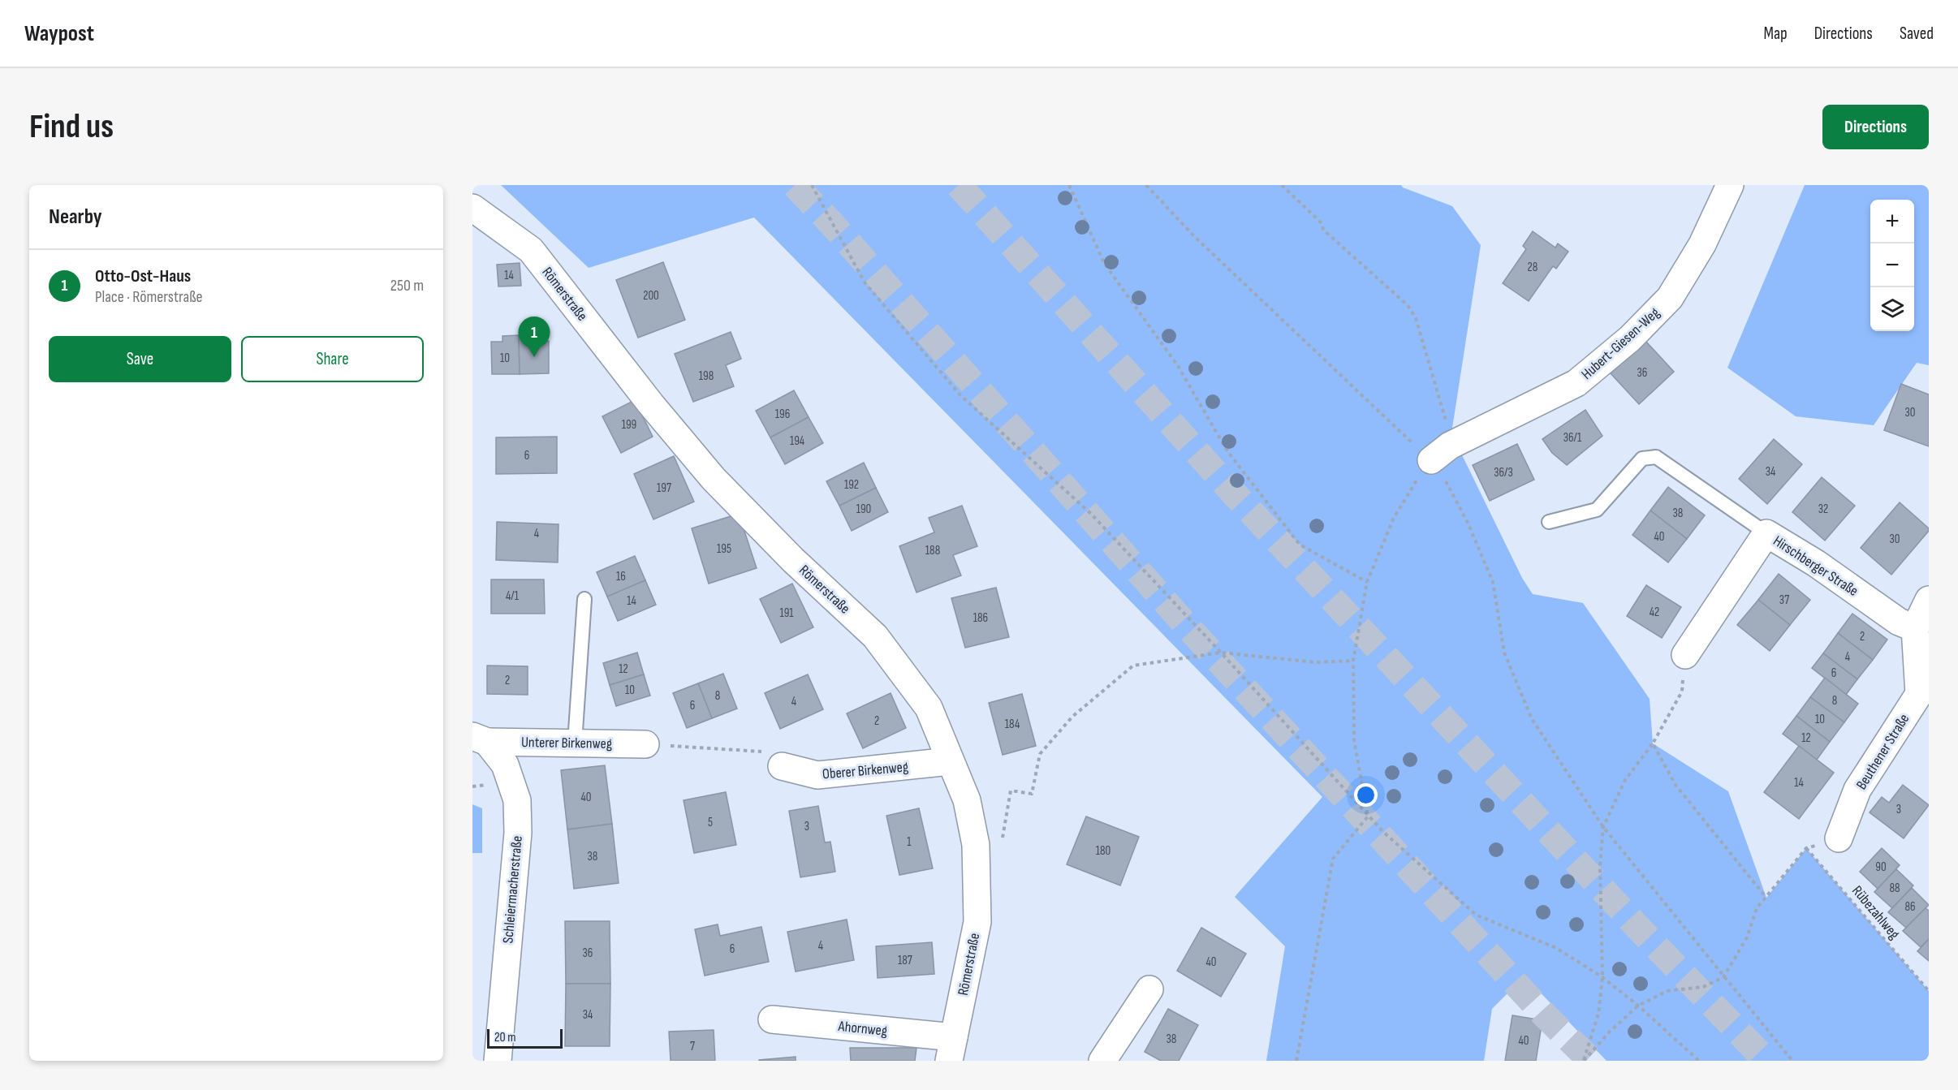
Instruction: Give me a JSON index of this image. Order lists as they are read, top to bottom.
{
  "streets": {
    "street": [
      "Römerstraße",
      "Hubert-Giesen-Weg",
      "Hirschberger Straße",
      "Unterer Birkenweg",
      "Beuthener Straße",
      "Oberer Birkenweg",
      "Schleiermacherstraße",
      "Ahornweg"
    ],
    "path": ["Rübezahlweg"]
  },
  "crossings": [
    ["Römerstraße", "Oberer Birkenweg"],
    ["Römerstraße", "Ahornweg"],
    ["Unterer Birkenweg", "Schleiermacherstraße"]
  ],
  "house_numbers": [
    "28",
    "14",
    "200",
    "10",
    "36",
    "198",
    "30",
    "196",
    "199",
    "36/1",
    "194",
    "6",
    "34",
    "36/3",
    "192",
    "197",
    "190",
    "32",
    "38",
    "4",
    "40",
    "30",
    "195",
    "188",
    "16",
    "4/1",
    "37",
    "14",
    "42",
    "191",
    "186",
    "2",
    "4",
    "12",
    "6",
    "2",
    "10",
    "8",
    "8",
    "4",
    "6",
    "10",
    "2",
    "184",
    "12",
    "14",
    "40",
    "3",
    "5",
    "3",
    "1",
    "180",
    "38",
    "90",
    "88",
    "86",
    "4",
    "6",
    "36",
    "187",
    "40",
    "34",
    "38",
    "40",
    "7"
  ],
  "scale_bar": "20 m",
  "page": {
    "header": "Waypost",
    "nav": ["Map", "Directions", "Saved"],
    "buttons": [
      "Directions",
      ["Save", "Share"]
    ],
    "title": "Find us",
    "heading": "Nearby",
    "map_buttons": ["+", "−"],
    "list": [
      {
        "mark": "1",
        "name": "Otto-Ost-Haus",
        "note": "Place · Römerstraße",
        "value": "250 m"
      }
    ],
    "pins": "1",
    "scale": "20 m"
  }
}
